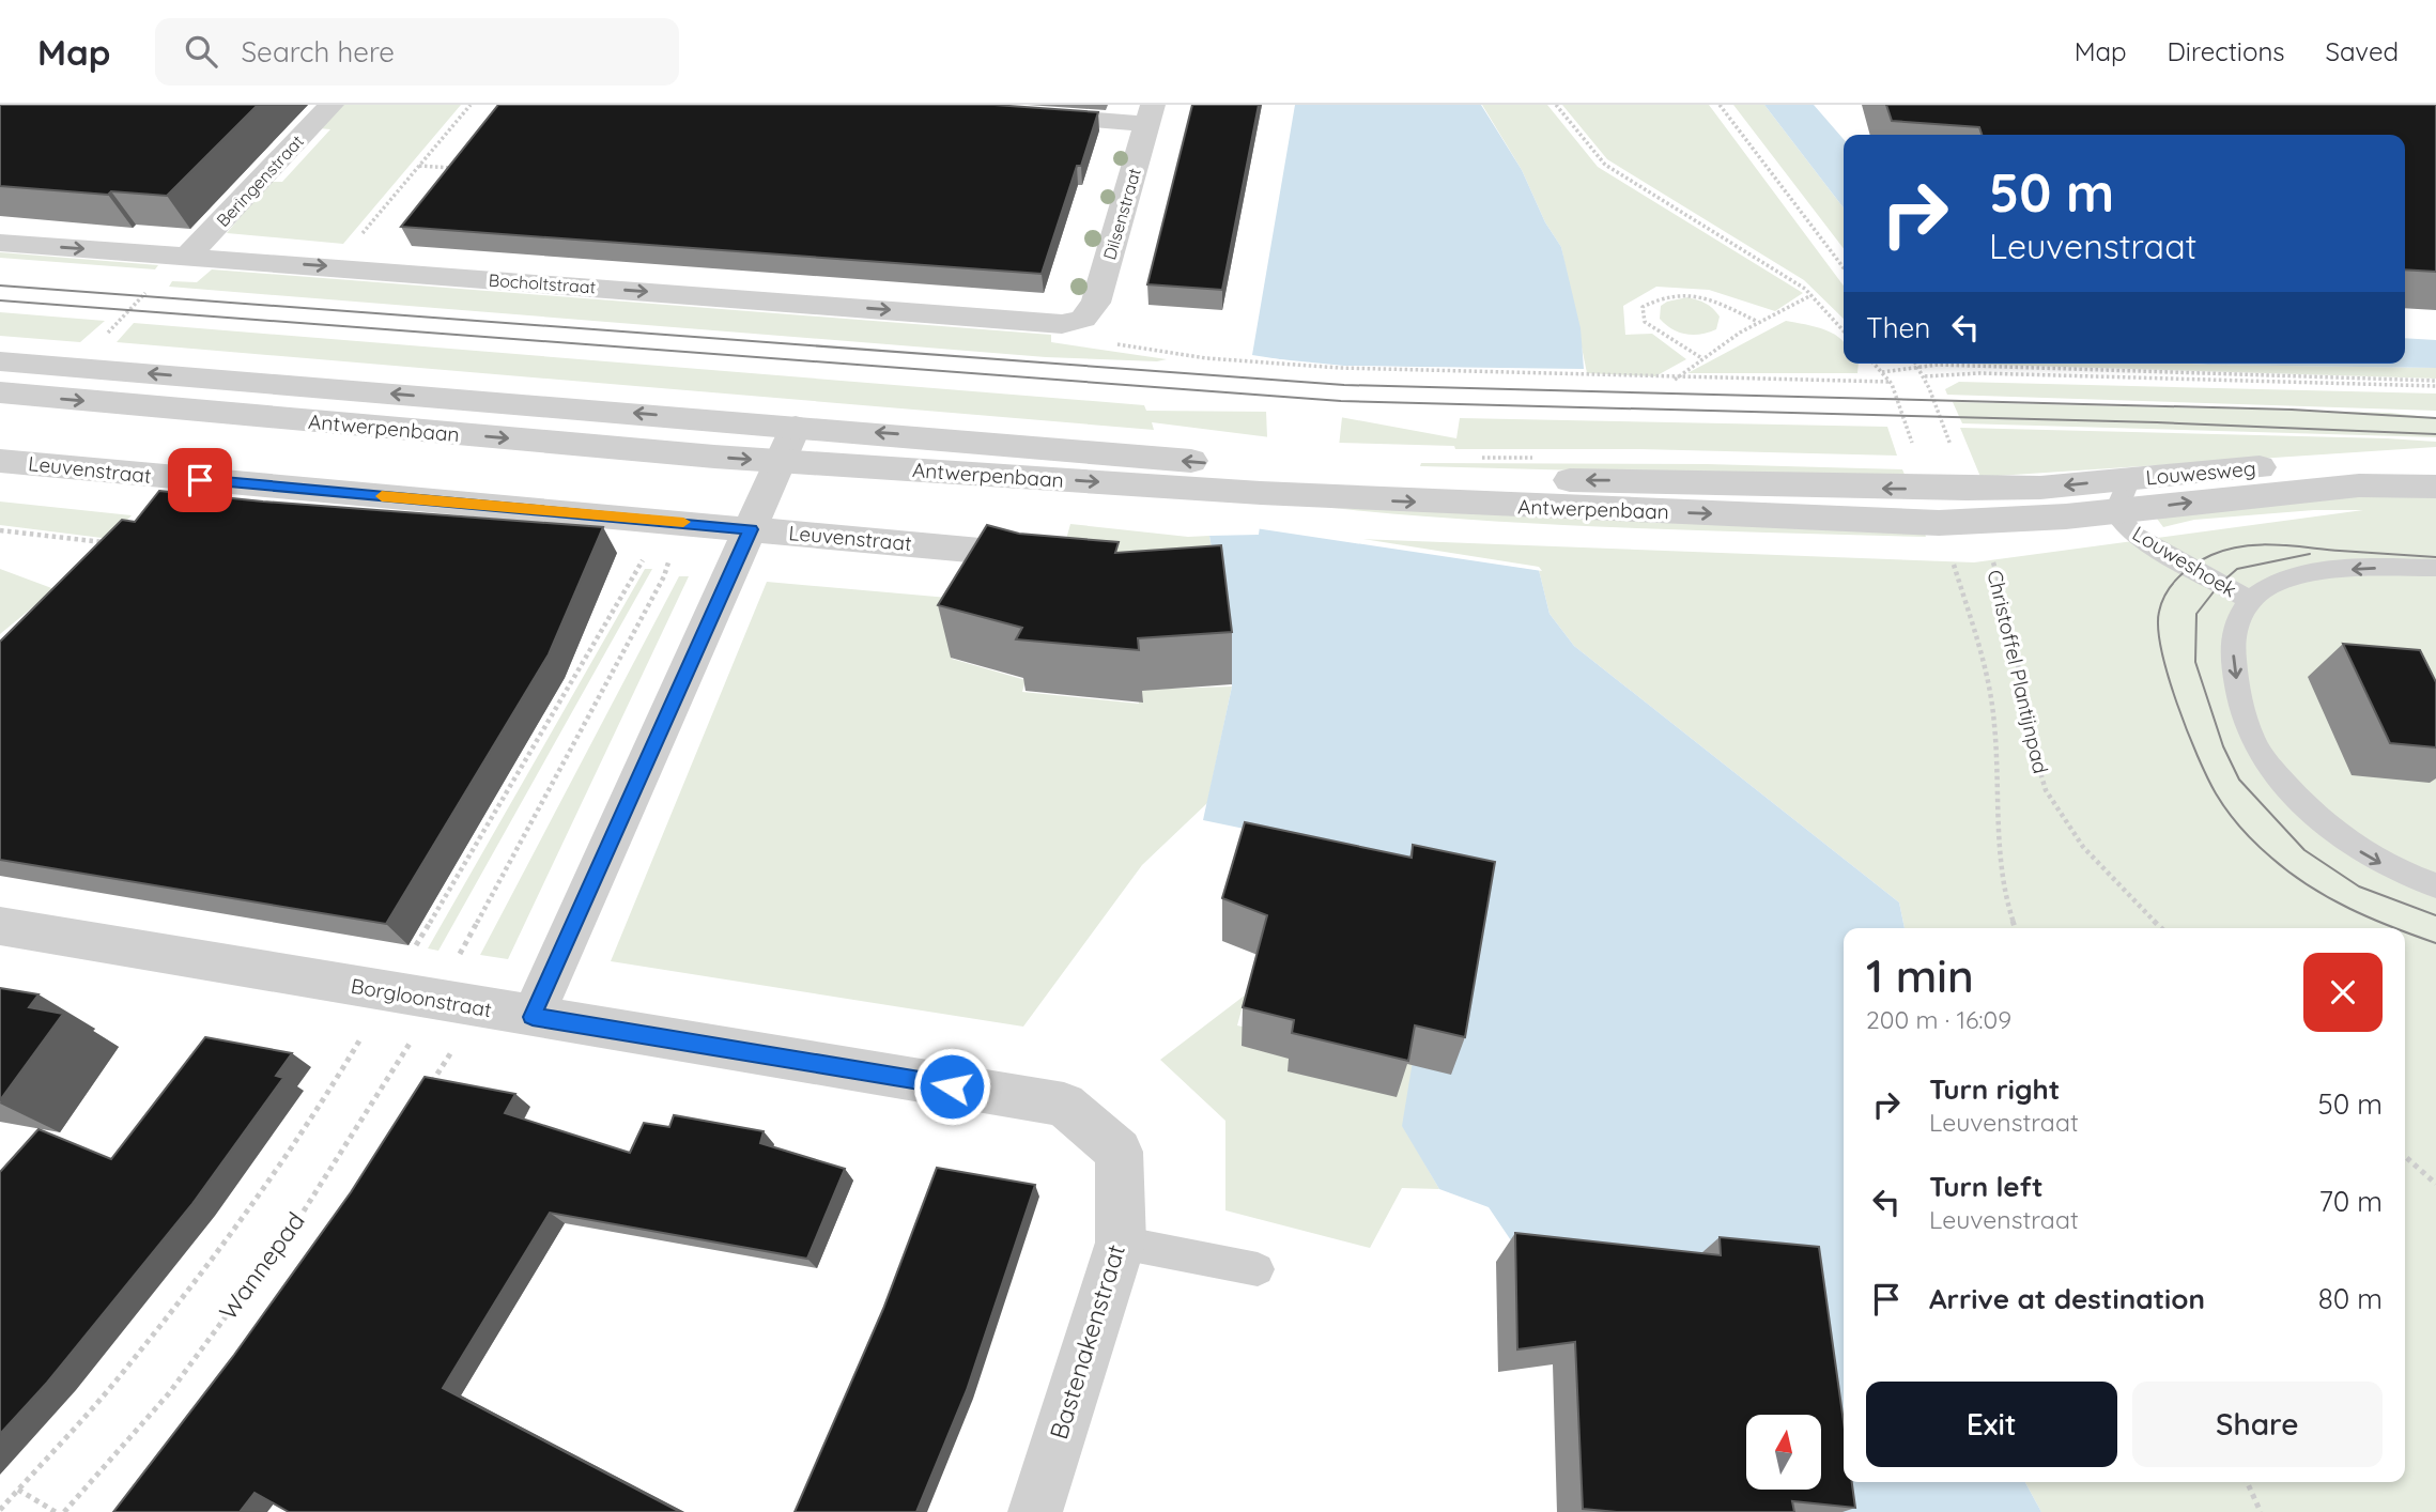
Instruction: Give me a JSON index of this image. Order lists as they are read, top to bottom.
{
  "streets": {
    "street": [
      "Beringenstraat",
      "Dilsenstraat",
      "Bocholtstraat",
      "Antwerpenbaan",
      "Leuvenstraat",
      "Louwesweg",
      "Borgloonstraat",
      "Bastenakenstraat"
    ],
    "lane": ["Louweshoek"],
    "path": ["Christoffel Plantijnpad", "Wannepad"]
  },
  "crossings": [
    ["Beringenstraat", "Bocholtstraat"],
    ["Dilsenstraat", "Bocholtstraat"],
    ["Antwerpenbaan", "Louwesweg"],
    ["Leuvenstraat", "Wannepad"],
    ["Louwesweg", "Louweshoek"],
    ["Borgloonstraat", "Wannepad"],
    ["Borgloonstraat", "Bastenakenstraat"]
  ],
  "one_way": ["Bocholtstraat"],
  "north": "top",
  "page": {
    "header": "Map",
    "search": "Search here",
    "nav": ["Map", "Directions", "Saved"],
    "turn": ["50 m", "Leuvenstraat"],
    "then": "Then",
    "heading": ["1 min", "200 m · 16:09"],
    "list": [
      {
        "name": "Turn right",
        "note": "Leuvenstraat",
        "value": "50 m"
      },
      {
        "name": "Turn left",
        "note": "Leuvenstraat",
        "value": "70 m"
      },
      {
        "name": "Arrive at destination",
        "value": "80 m"
      }
    ],
    "buttons": ["Exit", "Share"]
  }
}
